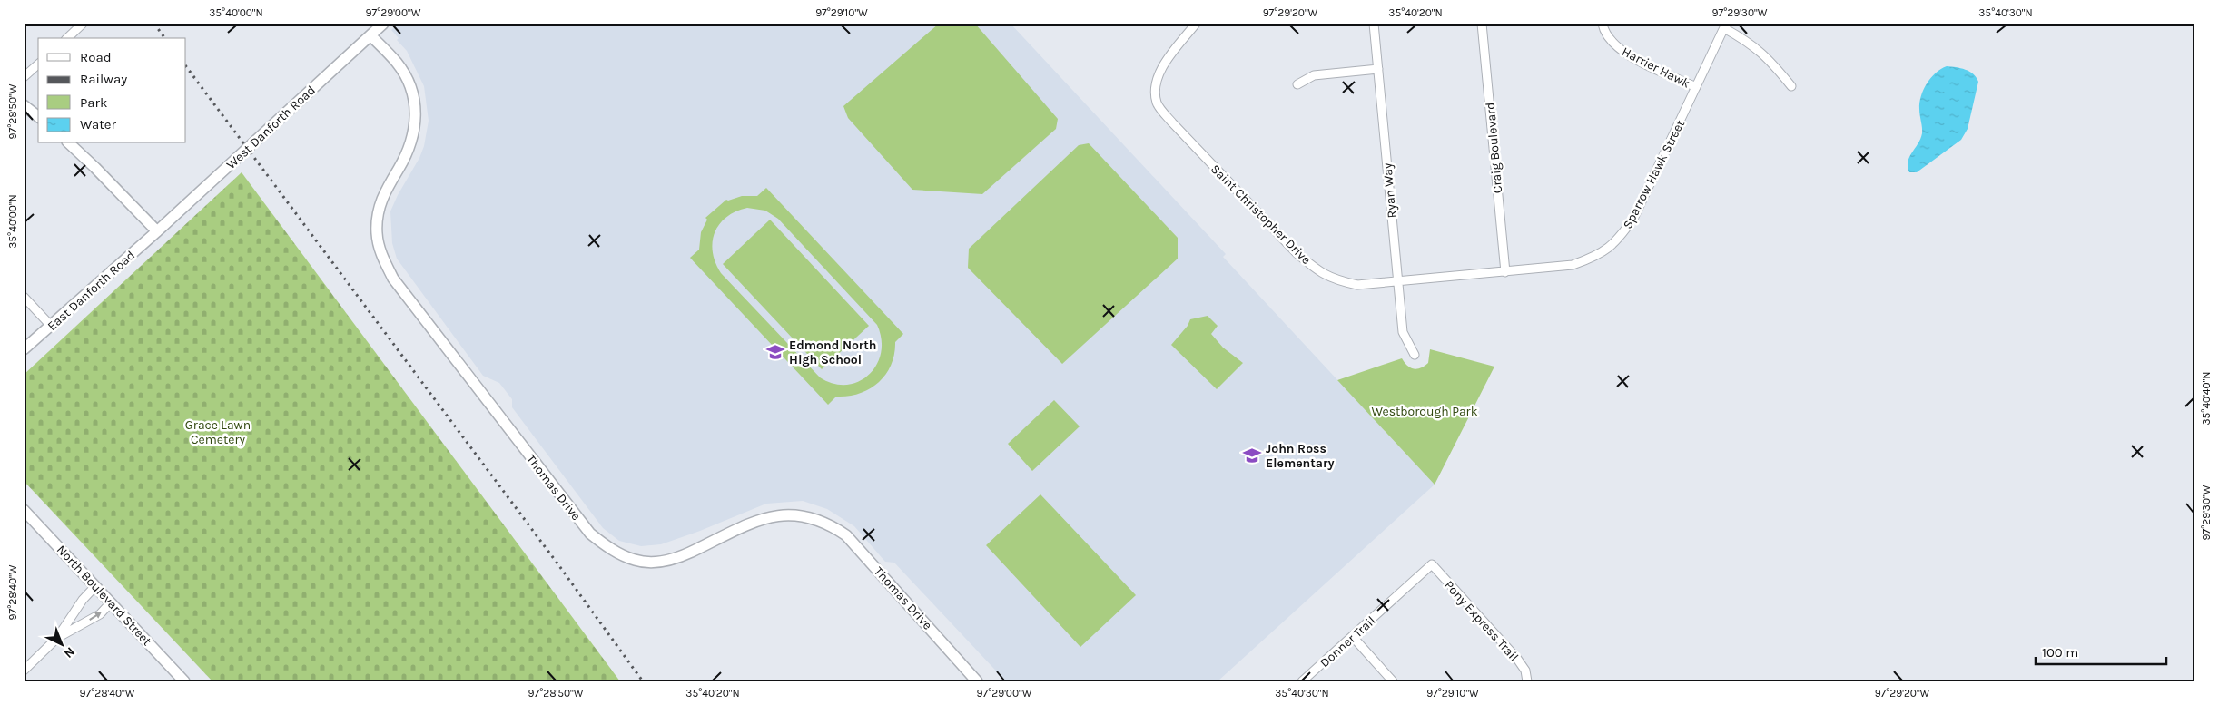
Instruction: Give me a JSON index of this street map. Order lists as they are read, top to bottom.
{
  "streets": {
    "street": [
      "Harrier Hawk",
      "West Danforth Road",
      "Craig Boulevard",
      "Sparrow Hawk Street",
      "Ryan Way",
      "Saint Christopher Drive",
      "East Danforth Road",
      "Thomas Drive",
      "North Boulevard Street",
      "Pony Express Trail",
      "Donner Trail"
    ]
  },
  "crossings": [
    ["Harrier Hawk", "Sparrow Hawk Street"],
    ["West Danforth Road", "East Danforth Road"],
    ["West Danforth Road", "Thomas Drive"],
    ["Craig Boulevard", "Sparrow Hawk Street"],
    ["Craig Boulevard", "Saint Christopher Drive"],
    ["Sparrow Hawk Street", "Saint Christopher Drive"],
    ["Ryan Way", "Saint Christopher Drive"],
    ["Pony Express Trail", "Donner Trail"]
  ],
  "parks": ["Westborough Park", "Grace Lawn Cemetery"],
  "places": {
    "school or university": ["Edmond North High School", "John Ross Elementary"]
  },
  "legend": [
    "Road",
    "Railway",
    "Park",
    "Water"
  ],
  "scale_bar": "100 m",
  "north": "bottom right",
  "coordinates": [
    "35°40'00\"N",
    "97°29'00\"W",
    "97°29'10\"W",
    "97°29'20\"W",
    "35°40'20\"N",
    "97°29'30\"W",
    "35°40'30\"N",
    "97°28'50\"W",
    "35°40'40\"N",
    "97°28'40\"W"
  ]
}
